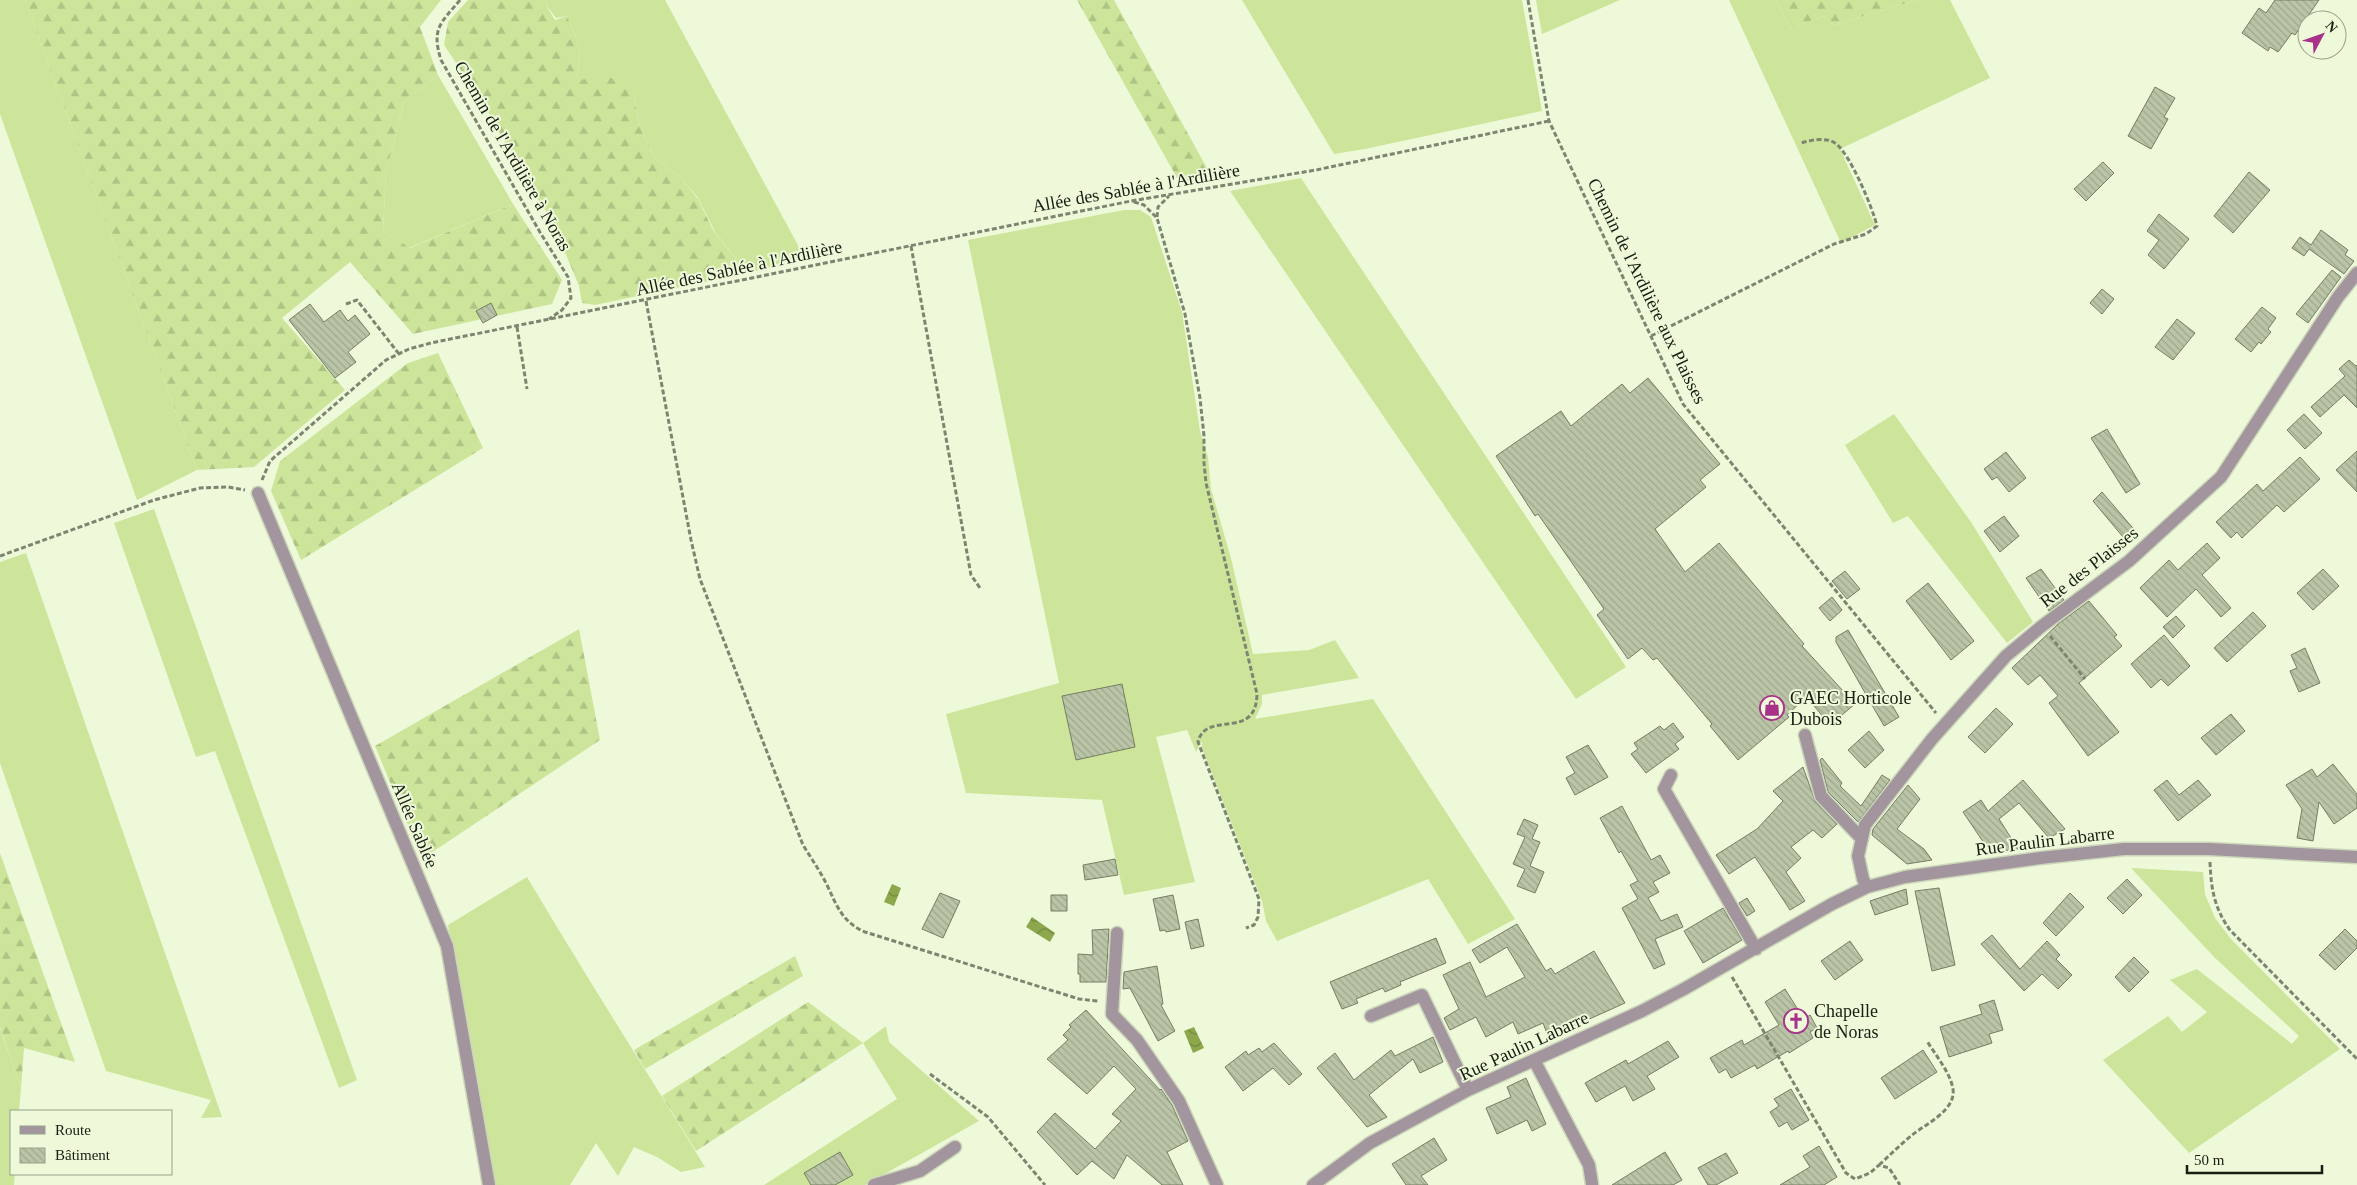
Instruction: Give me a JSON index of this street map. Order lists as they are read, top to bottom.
{
  "streets": {
    "street": ["Rue des Plaisses", "Allée Sablée", "Rue Paulin Labarre"],
    "path": ["Chemin de l'Ardilière à Noras", "Allée des Sablée à l'Ardilière", "Chemin de l'Ardilière aux Plaisses"]
  },
  "crossings": [
    ["Chemin de l'Ardilière à Noras", "Allée des Sablée à l'Ardilière"],
    ["Allée des Sablée à l'Ardilière", "Chemin de l'Ardilière aux Plaisses"],
    ["Allée des Sablée à l'Ardilière", "Allée Sablée"],
    ["Chemin de l'Ardilière aux Plaisses", "Rue des Plaisses"],
    ["Rue des Plaisses", "Rue Paulin Labarre"]
  ],
  "places": {
    "shop": ["GAEC Horticole Dubois"],
    "church": ["Chapelle de Noras"]
  },
  "legend": ["Route", "Bâtiment"],
  "scale_bar": "50 m",
  "north": "top right"
}
